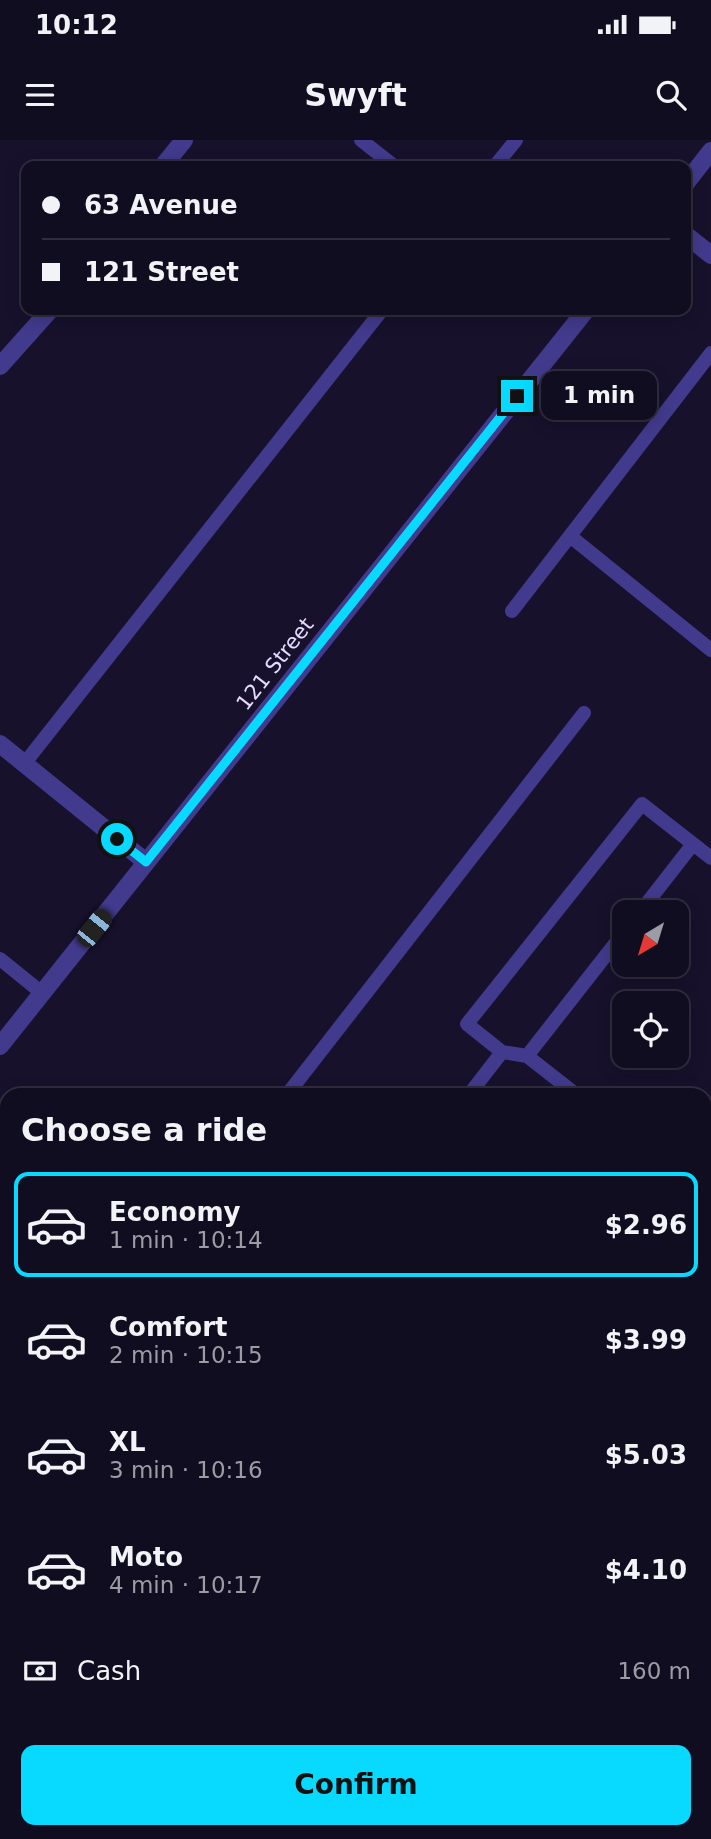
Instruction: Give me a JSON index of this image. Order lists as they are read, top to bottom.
{
  "streets": {
    "street": ["121 Street"]
  },
  "north": "bottom left",
  "page": {
    "status": "10:12",
    "header": "Swyft",
    "banner": ["63 Avenue", "121 Street"],
    "bubble": "1 min",
    "heading": "Choose a ride",
    "list": [
      {
        "name": "Economy",
        "note": "1 min · 10:14",
        "value": "$2.96"
      },
      {
        "name": "Comfort",
        "note": "2 min · 10:15",
        "value": "$3.99"
      },
      {
        "name": "XL",
        "note": "3 min · 10:16",
        "value": "$5.03"
      },
      {
        "name": "Moto",
        "note": "4 min · 10:17",
        "value": "$4.10"
      }
    ],
    "pay": ["Cash", "160 m"],
    "buttons": "Confirm"
  }
}
